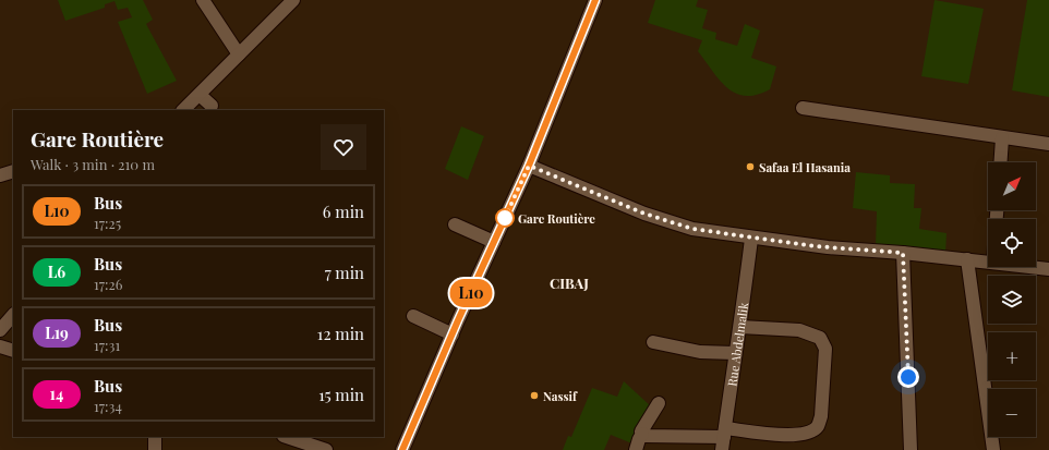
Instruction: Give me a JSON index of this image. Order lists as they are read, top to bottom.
{
  "streets": {
    "street": ["Rue Abdelmalik"]
  },
  "districts": ["CIBAJ"],
  "places": ["Safaa El Hasania", "Gare Routière", "Nassif"],
  "lines": ["bus line L10"],
  "north": "top right",
  "page": {
    "on_map": "L10",
    "heading": ["Gare Routière", "Walk · 3 min · 210 m"],
    "map_buttons": ["+", "−"],
    "list": [
      {
        "mark": "L10",
        "name": "Bus",
        "note": "17:25",
        "value": "6 min"
      },
      {
        "mark": "L6",
        "name": "Bus",
        "note": "17:26",
        "value": "7 min"
      },
      {
        "mark": "L19",
        "name": "Bus",
        "note": "17:31",
        "value": "12 min"
      },
      {
        "mark": "14",
        "name": "Bus",
        "note": "17:34",
        "value": "15 min"
      }
    ]
  }
}
